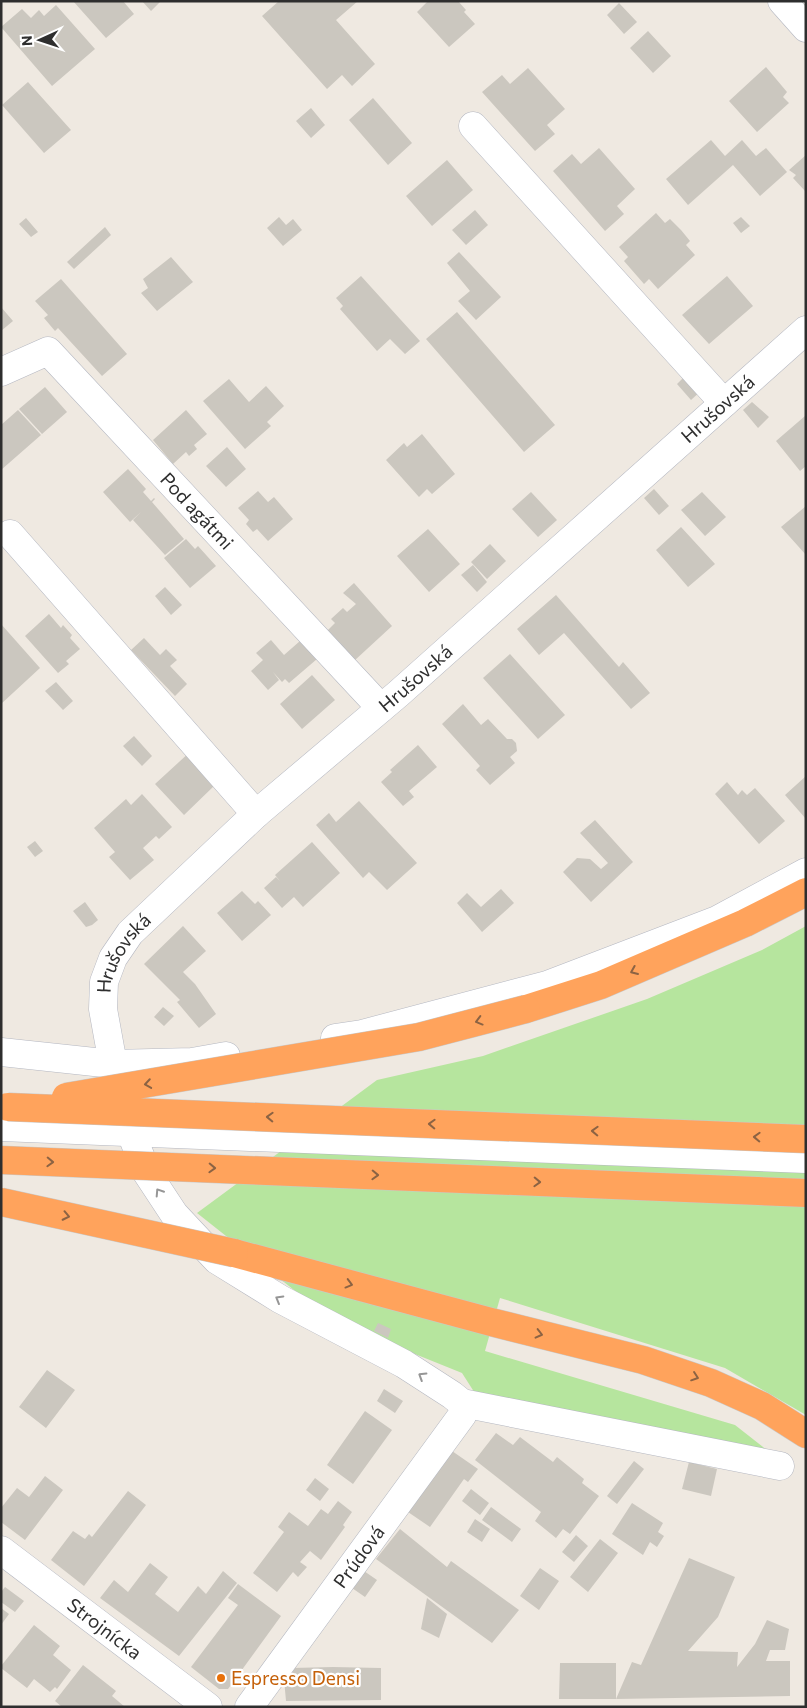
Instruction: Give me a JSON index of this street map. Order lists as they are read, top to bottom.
{
  "streets": {
    "street": [
      "Hrušovská",
      "Pod agátmi",
      "Prúdová",
      "Strojnícka"
    ]
  },
  "crossings": [
    ["Hrušovská", "Pod agátmi"],
    ["Hrušovská", "Prúdová"]
  ],
  "places": ["Espresso Densi"],
  "north": "left"
}
